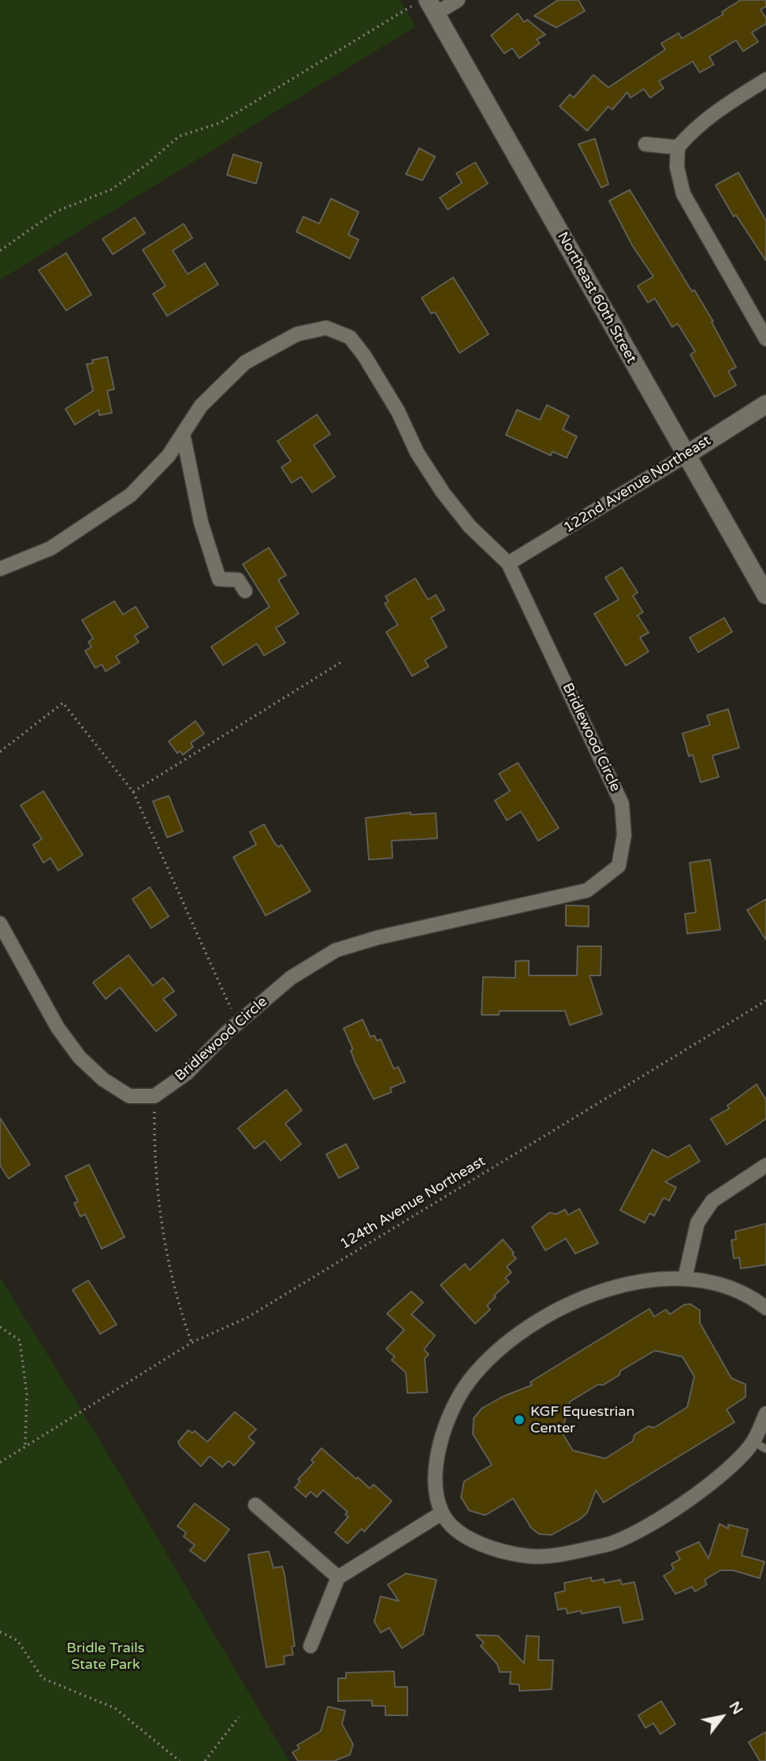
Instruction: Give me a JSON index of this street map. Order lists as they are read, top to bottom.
{
  "streets": {
    "street": ["Northeast 60th Street", "122nd Avenue Northeast", "Bridlewood Circle"],
    "path": ["124th Avenue Northeast"]
  },
  "crossings": [
    ["Northeast 60th Street", "122nd Avenue Northeast"],
    ["122nd Avenue Northeast", "Bridlewood Circle"]
  ],
  "parks": ["Bridle Trails State Park"],
  "places": ["KGF Equestrian Center"],
  "north": "top right"
}
